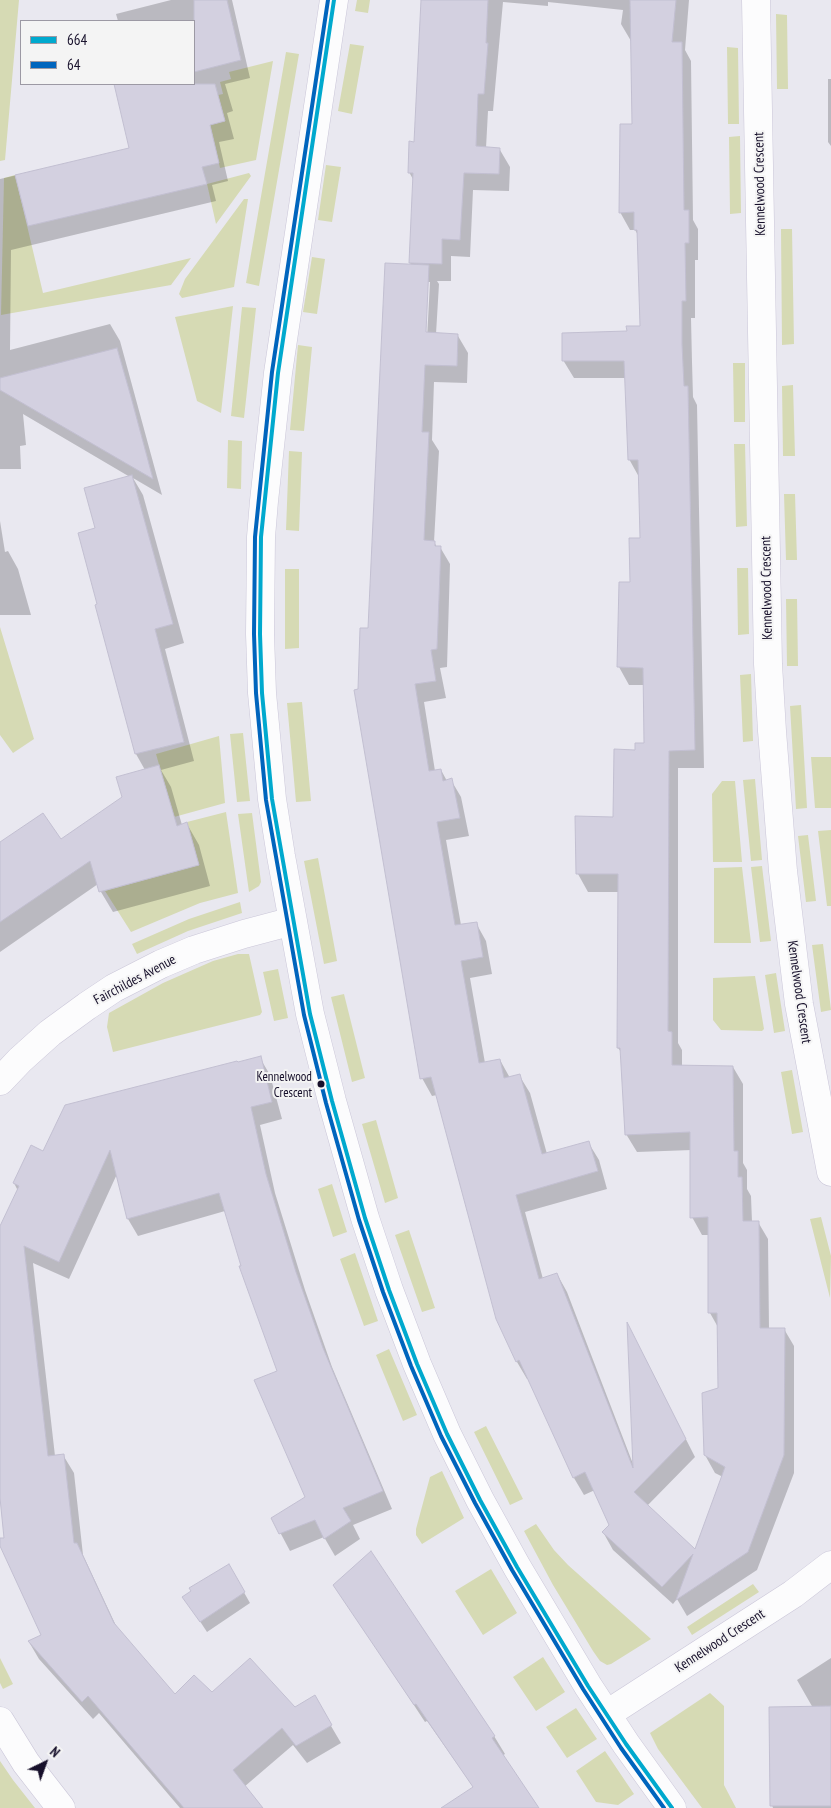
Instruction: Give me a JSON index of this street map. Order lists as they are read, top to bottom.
{
  "streets": {
    "street": ["Kennelwood Crescent", "Fairchildes Avenue"]
  },
  "places": ["Kennelwood Crescent"],
  "lines": ["transit line 664", "transit line 64"],
  "legend": ["664", "64"],
  "north": "top right"
}
